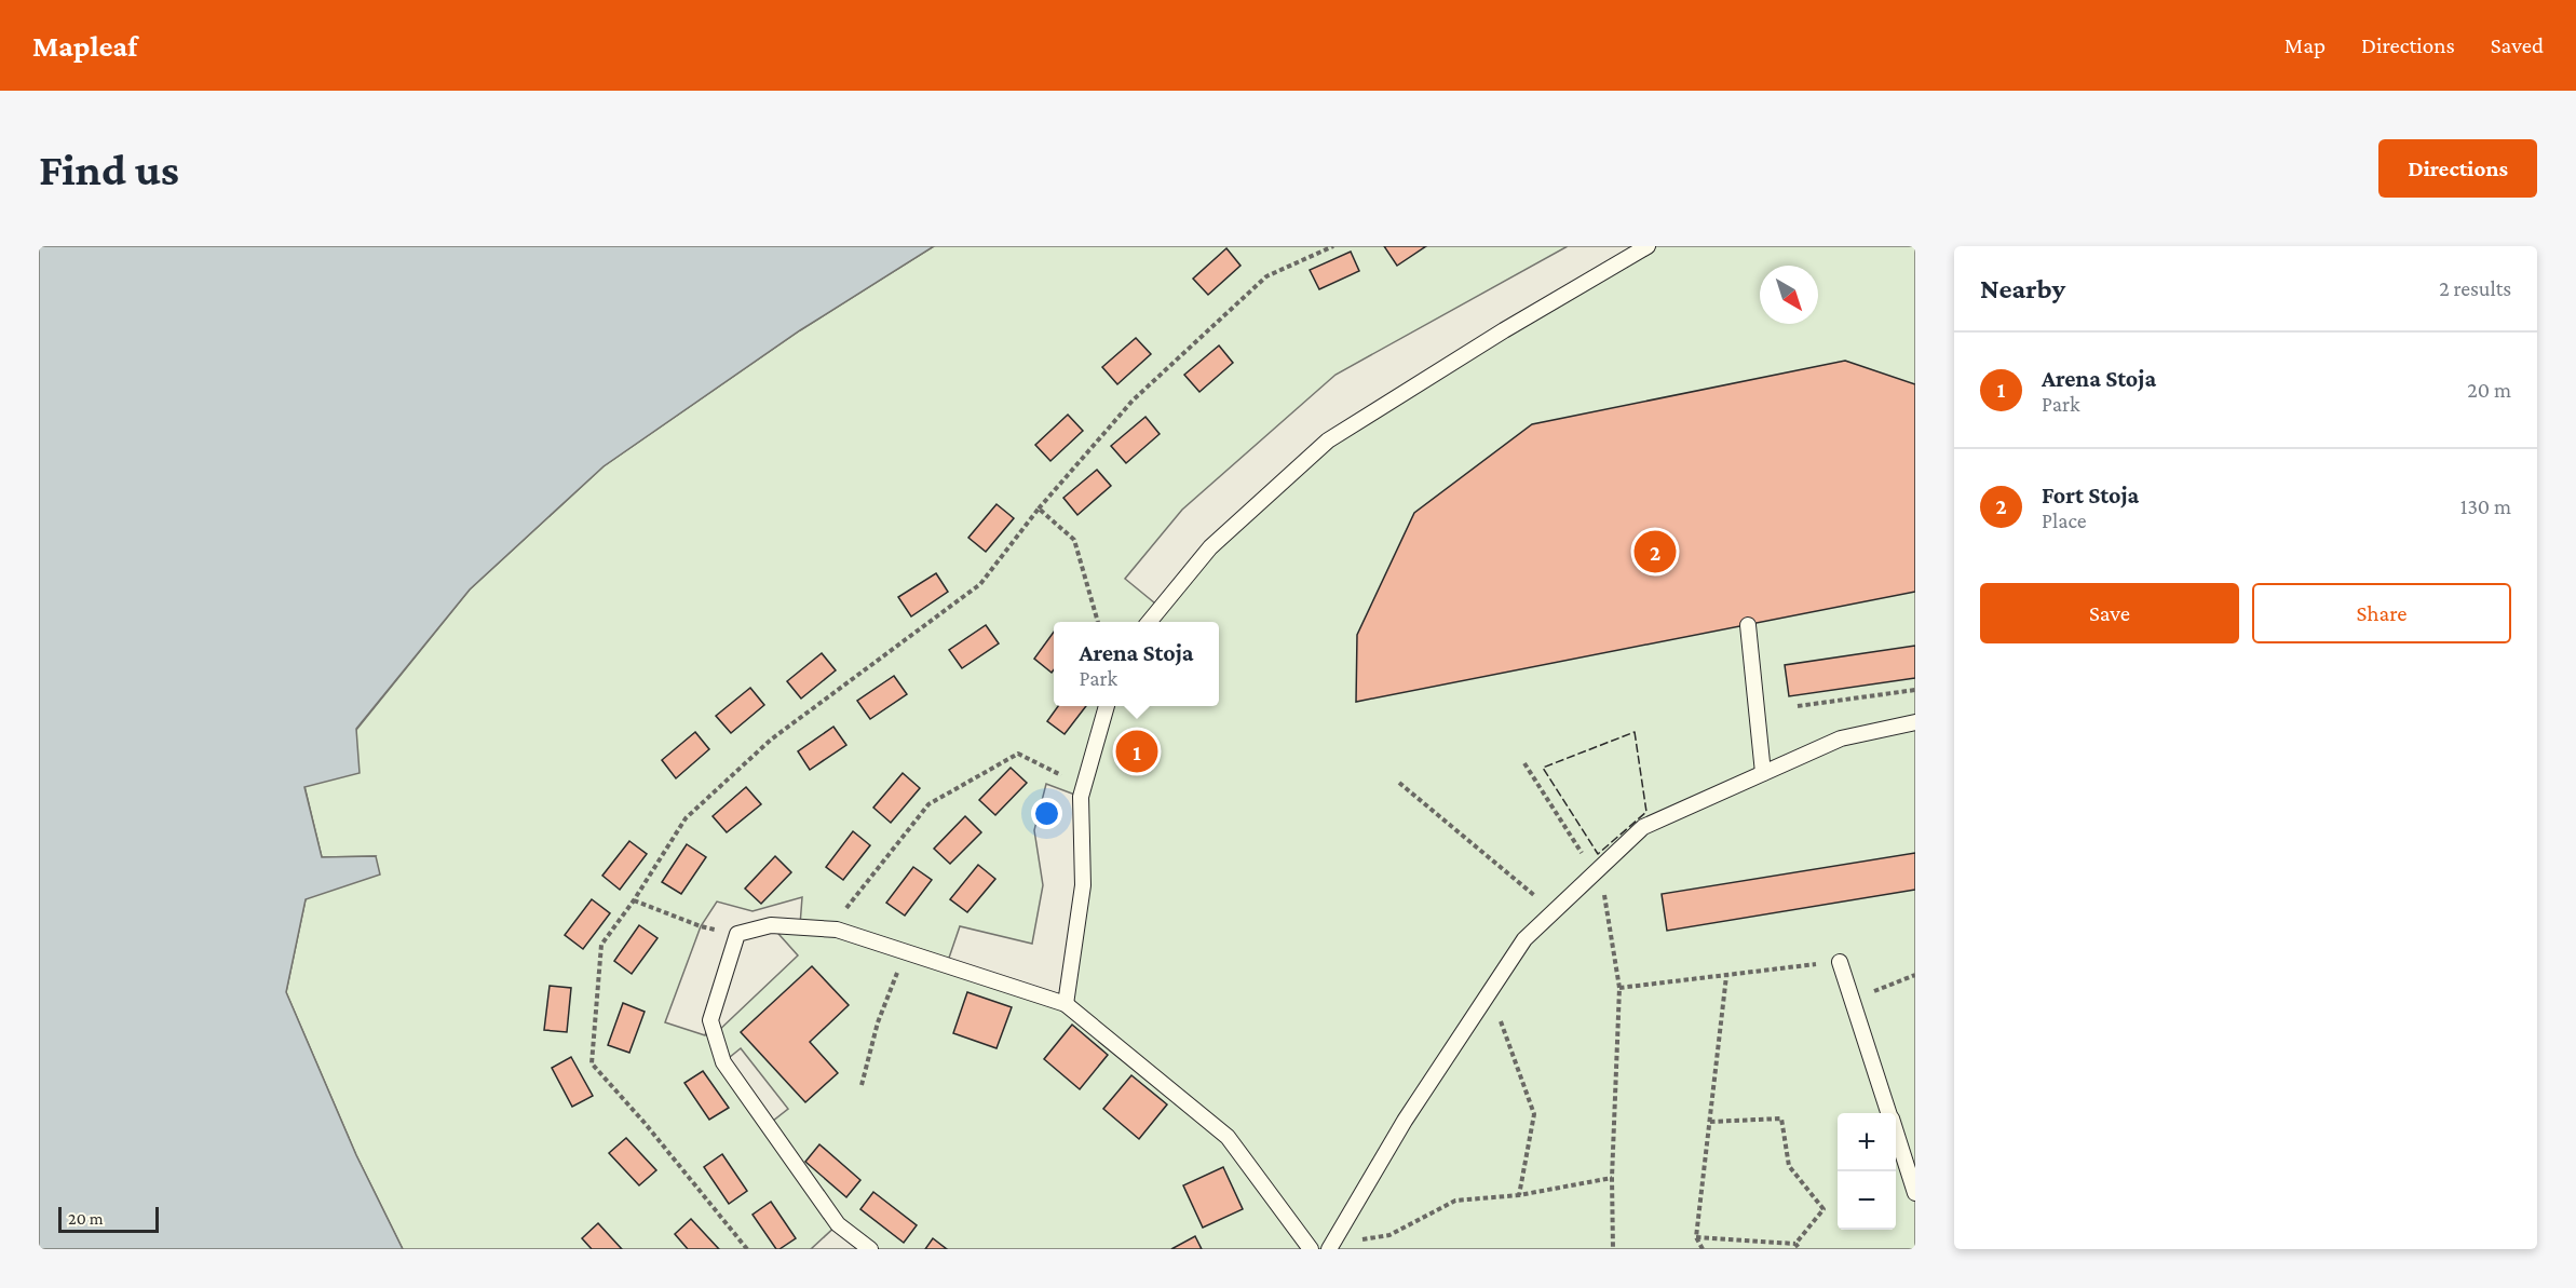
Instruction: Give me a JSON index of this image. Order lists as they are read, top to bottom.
{
  "scale_bar": "20 m",
  "north": "bottom right",
  "page": {
    "header": "Mapleaf",
    "nav": ["Map", "Directions", "Saved"],
    "buttons": [
      "Directions",
      ["Save", "Share"]
    ],
    "title": "Find us",
    "heading": ["Nearby", "2 results"],
    "list": [
      {
        "mark": "1",
        "name": "Arena Stoja",
        "note": "Park",
        "value": "20 m"
      },
      {
        "mark": "2",
        "name": "Fort Stoja",
        "note": "Place",
        "value": "130 m"
      }
    ],
    "pins": ["2", "1"],
    "popup": ["Arena Stoja", "Park"],
    "map_buttons": ["+", "−"],
    "scale": "20 m"
  }
}
